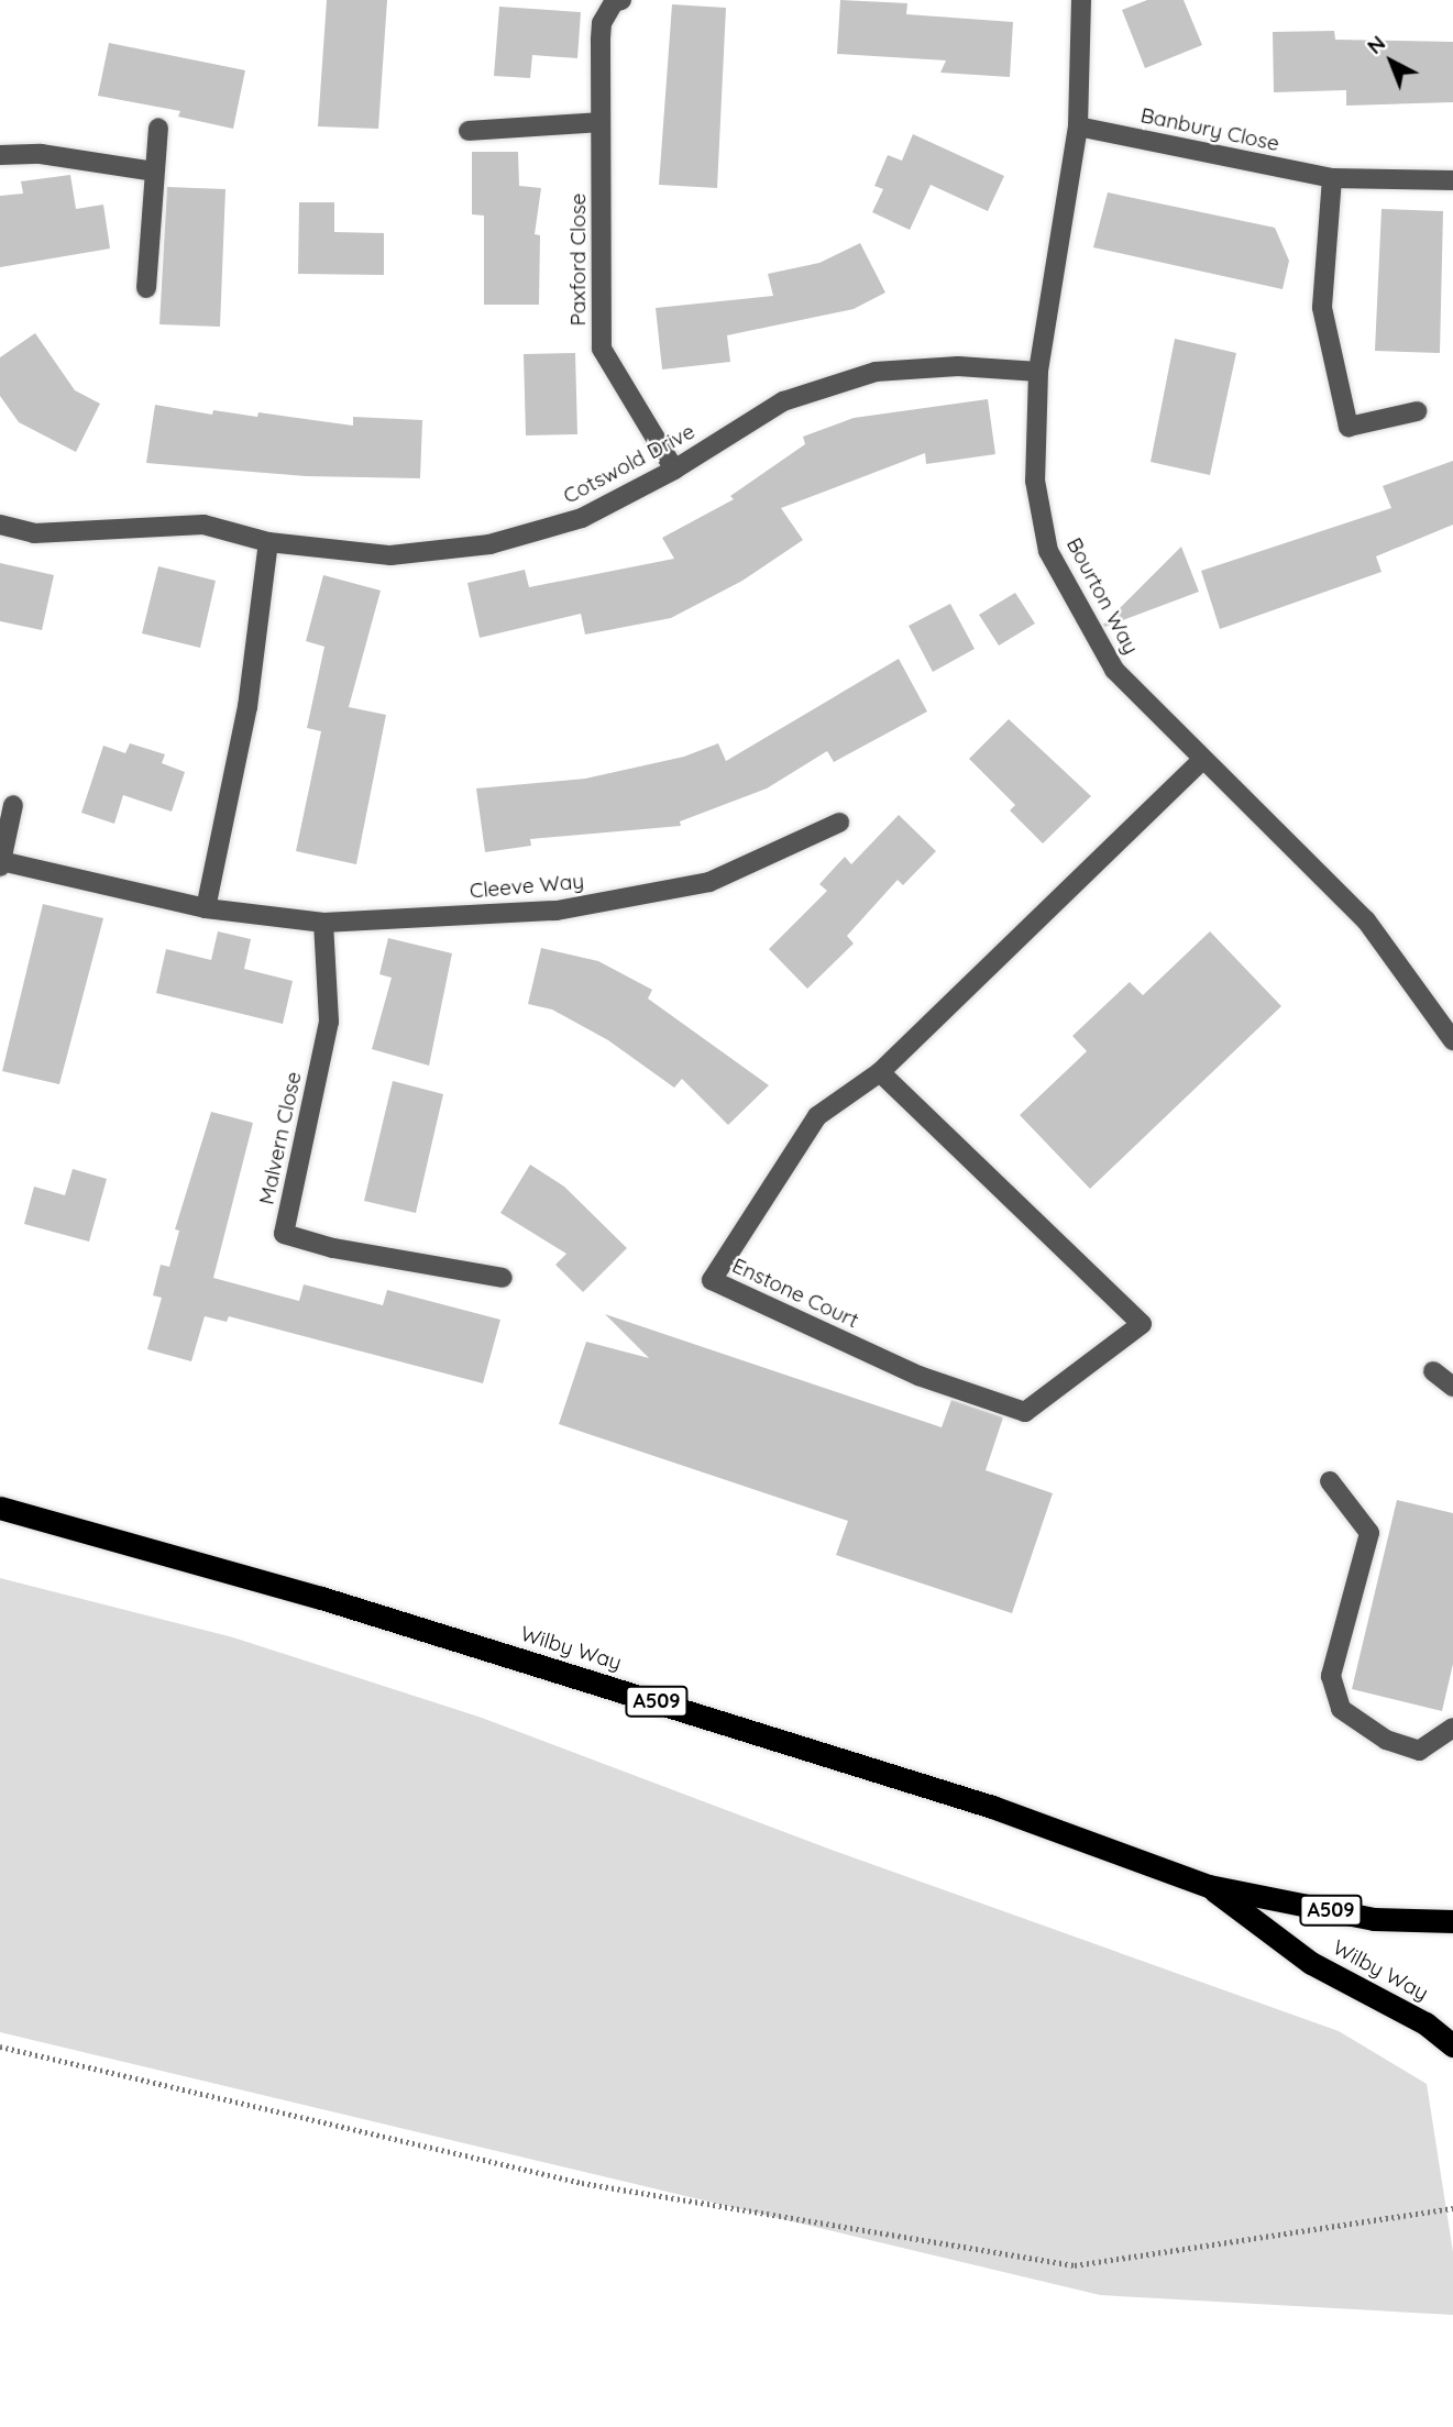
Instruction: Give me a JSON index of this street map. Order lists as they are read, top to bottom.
{
  "streets": {
    "highway": ["Wilby Way", "A509"],
    "street": [
      "Banbury Close",
      "Paxford Close",
      "Cotswold Drive",
      "Bourton Way",
      "Cleeve Way",
      "Malvern Close",
      "Enstone Court"
    ]
  },
  "crossings": [
    ["Banbury Close", "Bourton Way"],
    ["Paxford Close", "Cotswold Drive"],
    ["Cotswold Drive", "Bourton Way"],
    ["Bourton Way", "Enstone Court"],
    ["Cleeve Way", "Malvern Close"]
  ],
  "north": "top left"
}
